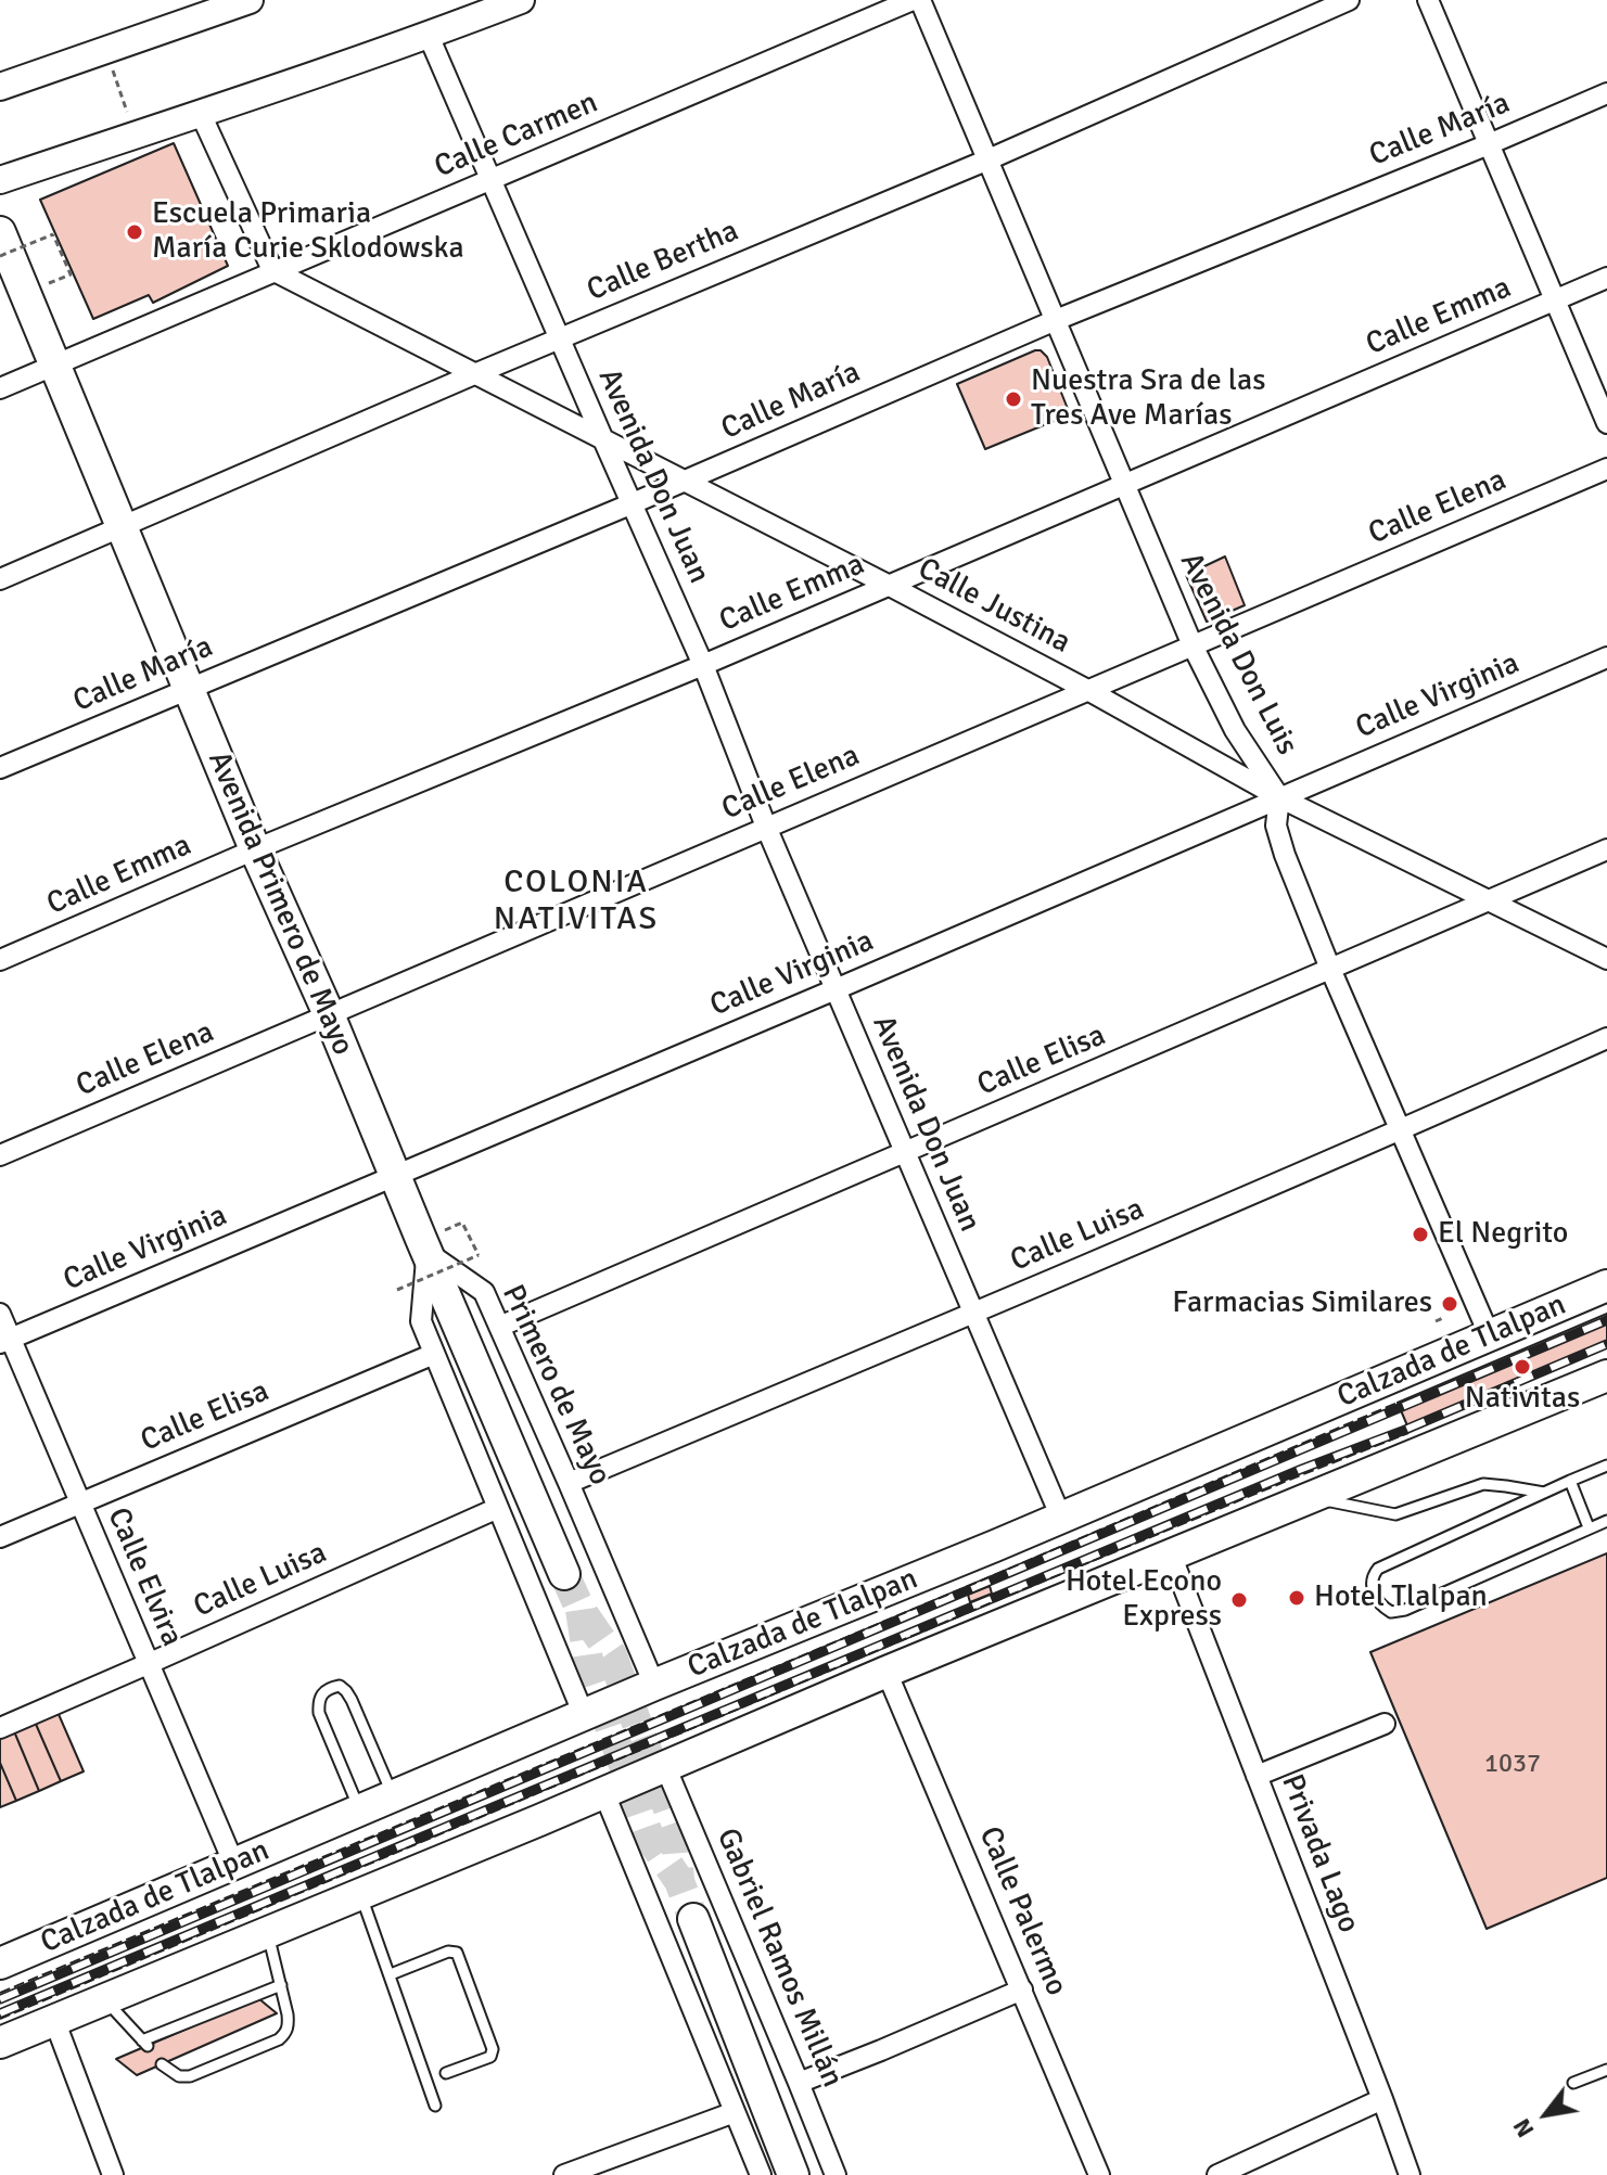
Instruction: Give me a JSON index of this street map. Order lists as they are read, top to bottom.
{
  "streets": {
    "main road": ["Avenida Primero de Mayo", "Calzada de Tlalpan"],
    "street": [
      "Calle María",
      "Calle Carmen",
      "Calle Bertha",
      "Calle Emma",
      "Avenida Don Juan",
      "Calle Elena",
      "Calle Justina",
      "Avenida Don Luis",
      "Calle Virginia",
      "Calle Elisa",
      "Calle Luisa",
      "Primero de Mayo",
      "Calle Elvira",
      "Privada Lago",
      "Calle Palermo",
      "Gabriel Ramos Millán"
    ]
  },
  "crossings": [
    ["Calle María", "Avenida Don Juan"],
    ["Calle María", "Calle Justina"],
    ["Calle María", "Avenida Don Luis"],
    ["Calle María", "Avenida Primero de Mayo"],
    ["Calle Carmen", "Avenida Don Juan"],
    ["Calle Carmen", "Calle Justina"],
    ["Calle Carmen", "Avenida Primero de Mayo"],
    ["Calle Bertha", "Avenida Don Juan"],
    ["Calle Bertha", "Calle Justina"],
    ["Calle Bertha", "Avenida Don Luis"],
    ["Calle Bertha", "Avenida Primero de Mayo"],
    ["Calle Emma", "Avenida Don Juan"],
    ["Calle Emma", "Calle Justina"],
    ["Calle Emma", "Avenida Don Luis"],
    ["Calle Emma", "Avenida Primero de Mayo"],
    ["Avenida Don Juan", "Calle Elena"],
    ["Avenida Don Juan", "Calle Justina"],
    ["Avenida Don Juan", "Calle Virginia"],
    ["Avenida Don Juan", "Calle Elisa"],
    ["Avenida Don Juan", "Calle Luisa"],
    ["Avenida Don Juan", "Calzada de Tlalpan"],
    ["Calle Elena", "Calle Justina"],
    ["Calle Elena", "Avenida Don Luis"],
    ["Calle Elena", "Avenida Primero de Mayo"],
    ["Calle Justina", "Avenida Don Luis"],
    ["Calle Justina", "Calle Virginia"],
    ["Calle Justina", "Calle Elisa"],
    ["Avenida Don Luis", "Calle Virginia"],
    ["Avenida Don Luis", "Calle Elisa"],
    ["Avenida Don Luis", "Calle Luisa"],
    ["Avenida Don Luis", "Calzada de Tlalpan"],
    ["Calle Virginia", "Avenida Primero de Mayo"],
    ["Calle Virginia", "Calle Elvira"],
    ["Avenida Primero de Mayo", "Primero de Mayo"],
    ["Calle Elisa", "Primero de Mayo"],
    ["Calle Elisa", "Calle Elvira"],
    ["Calle Luisa", "Primero de Mayo"],
    ["Calle Luisa", "Calle Elvira"],
    ["Calzada de Tlalpan", "Primero de Mayo"],
    ["Calzada de Tlalpan", "Calle Elvira"]
  ],
  "districts": ["COLONIA NATIVITAS"],
  "places": [
    "Escuela Primaria María Curie Sklodowska",
    "Nuestra Sra de las Tres Ave Marías",
    "El Negrito",
    "Farmacias Similares",
    "Nativitas",
    "Hotel Tlalpan",
    "Hotel Econo Express"
  ],
  "house_numbers": ["1037"],
  "north": "bottom left"
}
